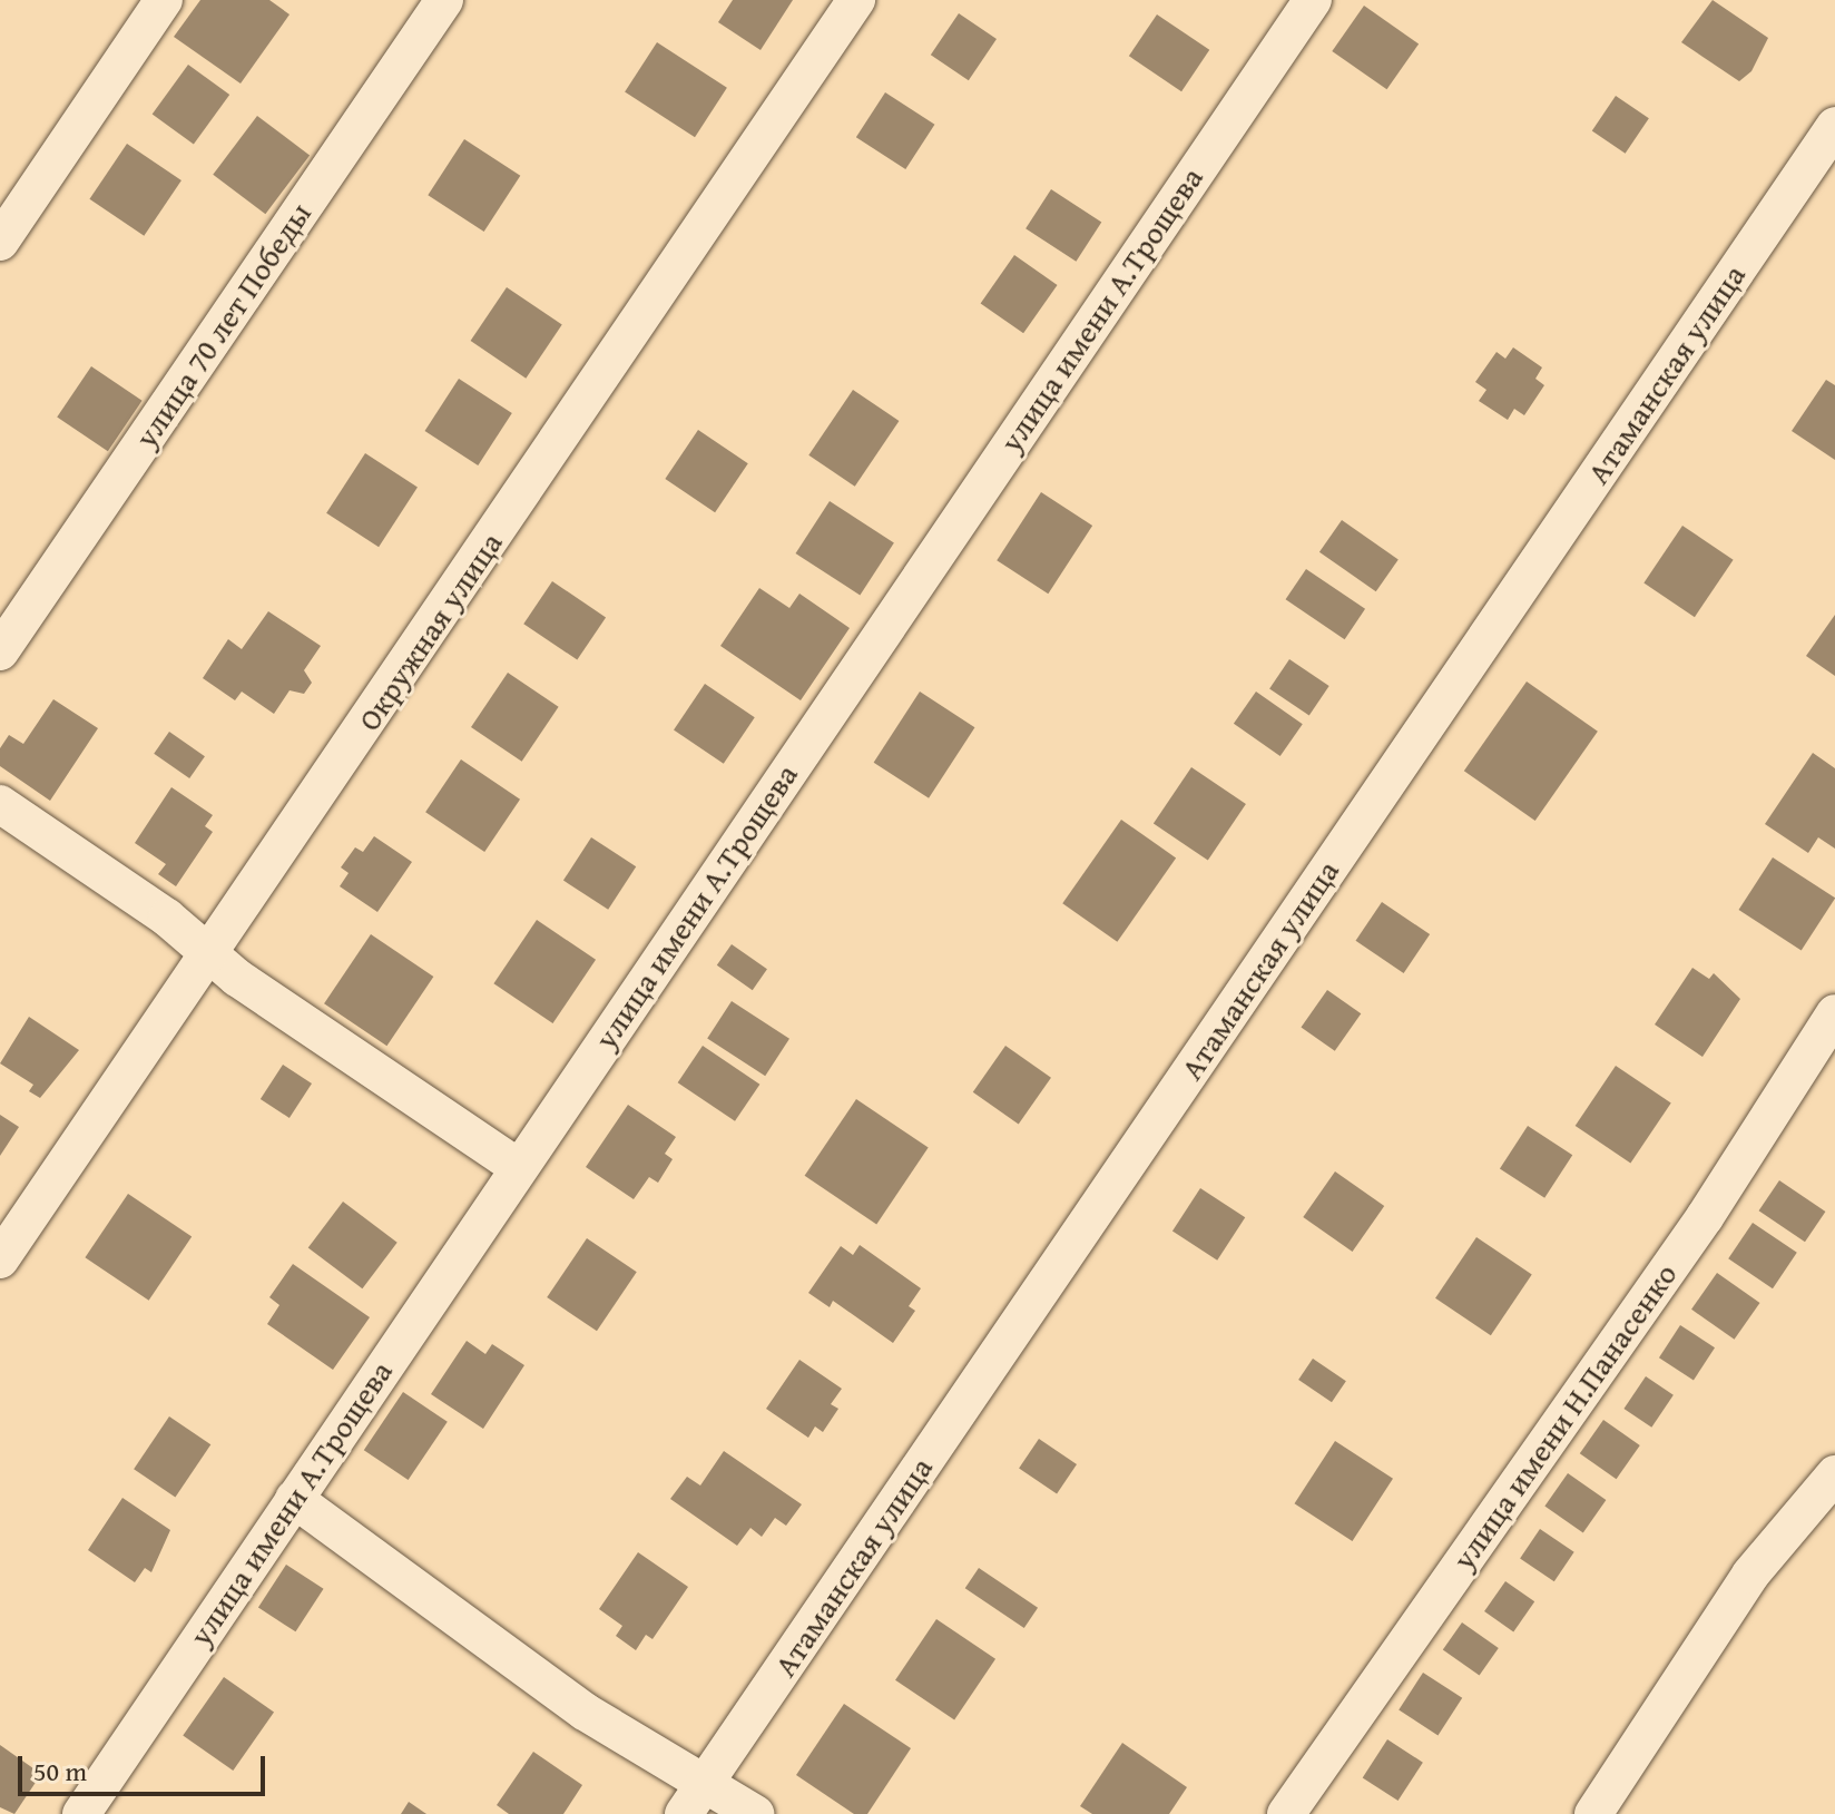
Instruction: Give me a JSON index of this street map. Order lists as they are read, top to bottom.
{
  "streets": {
    "street": [
      "улица имени А.Трощева",
      "улица 70 лет Победы",
      "Атаманская улица",
      "Окружная улица",
      "улица имени Н.Панасенко"
    ]
  },
  "scale_bar": "50 m"
}
